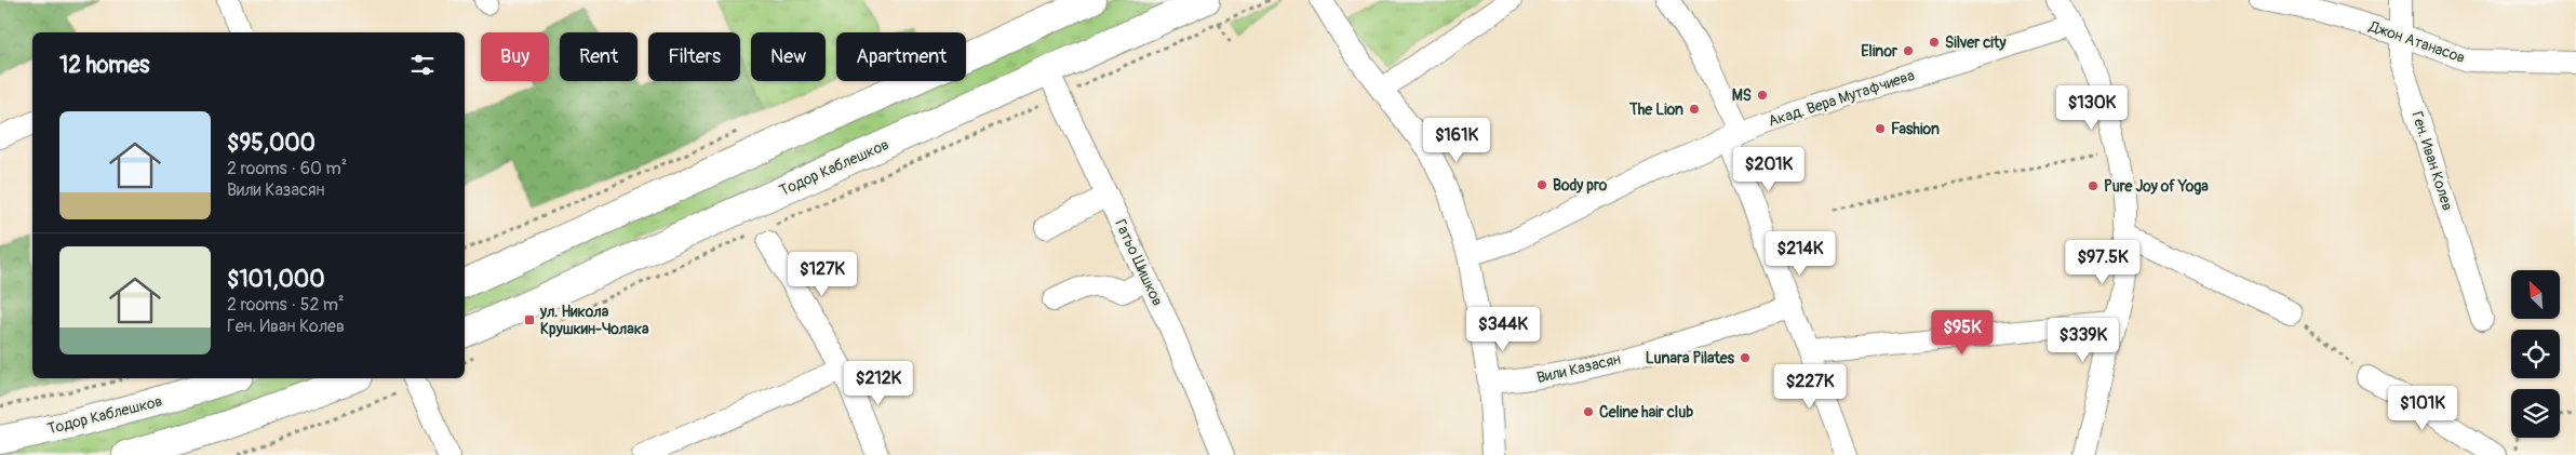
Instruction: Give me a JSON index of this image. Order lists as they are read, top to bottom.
{
  "streets": {
    "main road": ["Тодор Каблешков"],
    "street": [
      "Джон Атанасов",
      "Акад. Вера Мутафчиева",
      "Ген. Иван Колев",
      "Гатьо Шишков",
      "Вили Казасян"
    ]
  },
  "crossings": [
    ["Джон Атанасов", "Ген. Иван Колев"],
    ["Тодор Каблешков", "Гатьо Шишков"]
  ],
  "places": {
    "other": [
      "Silver city",
      "Elinor",
      "MS",
      "The Lion",
      "Fashion",
      "Body pro",
      "Pure Joy of Yoga",
      "Lunara Pilates",
      "Celine hair club"
    ],
    "transit": ["ул. Никола Крушкин-Чолака"]
  },
  "north": "top left",
  "page": {
    "chip": [
      "Buy",
      "Rent",
      "Filters",
      "New",
      "Apartment"
    ],
    "heading": "12 homes",
    "price": [
      "$130K",
      "$161K",
      "$201K",
      "$214K",
      "$97.5K",
      "$127K",
      "$344K",
      "$95K",
      "$339K",
      "$212K",
      "$227K",
      "$101K"
    ],
    "list": [
      {
        "name": "$95,000",
        "note": "2 rooms · 60 m² · Вили Казасян"
      },
      {
        "name": "$101,000",
        "note": "2 rooms · 52 m² · Ген. Иван Колев"
      }
    ]
  }
}
